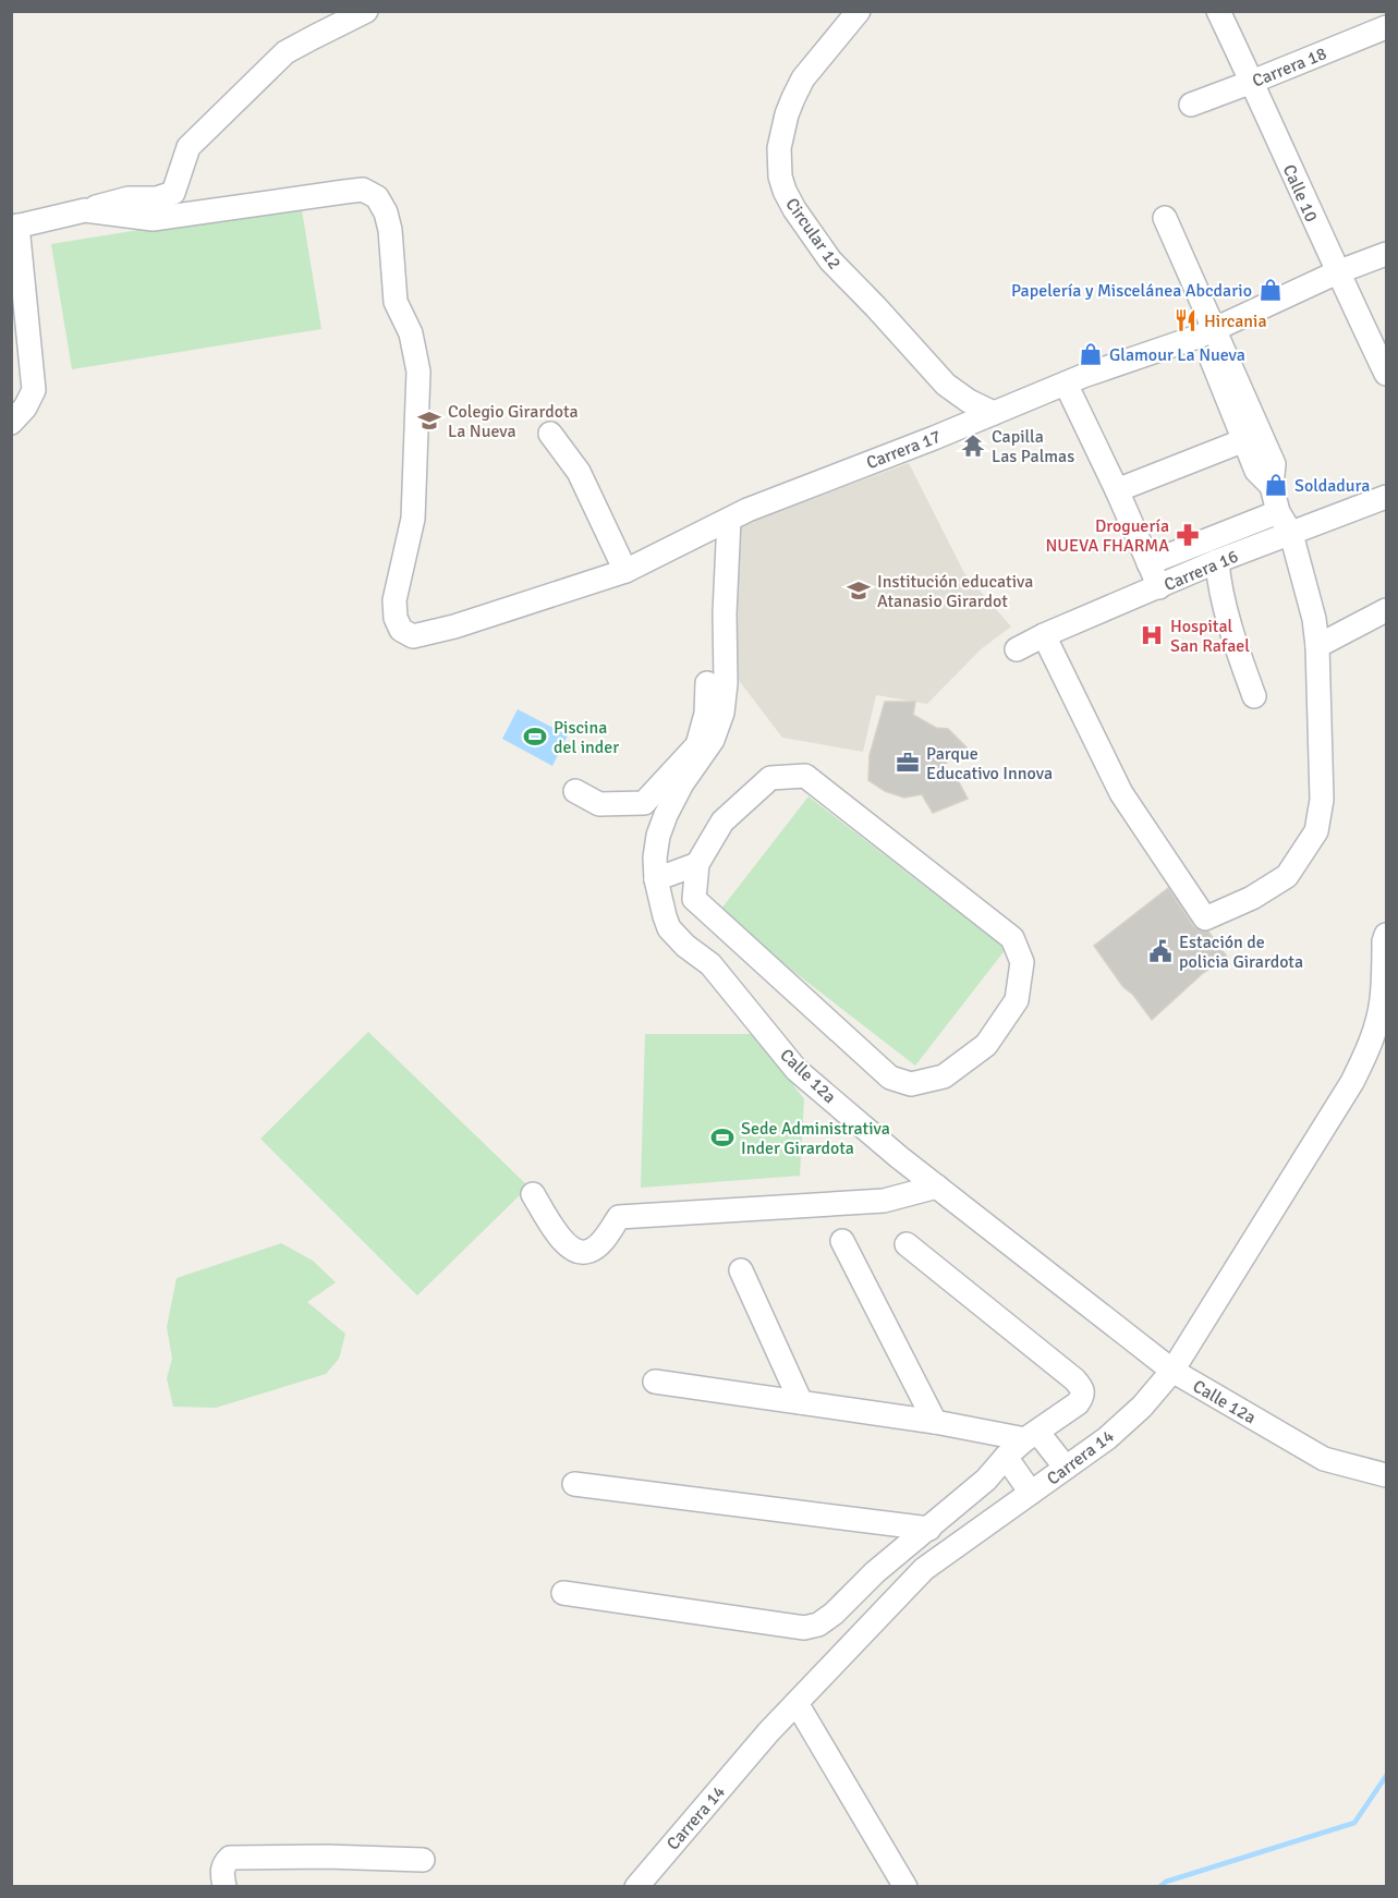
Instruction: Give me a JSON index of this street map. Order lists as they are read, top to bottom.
{
  "streets": {
    "street": [
      "Carrera 18",
      "Calle 10",
      "Circular 12",
      "Carrera 17",
      "Carrera 16",
      "Calle 12a",
      "Carrera 14"
    ]
  },
  "crossings": [
    ["Carrera 18", "Calle 10"],
    ["Calle 10", "Carrera 17"],
    ["Circular 12", "Carrera 17"],
    ["Carrera 17", "Calle 12a"],
    ["Calle 12a", "Carrera 14"]
  ],
  "places": {
    "shop": ["Papelería y Miscelánea Abcdario", "Glamour La Nueva", "Soldadura"],
    "restaurant": ["Hircania"],
    "school or university": ["Colegio Girardota La Nueva", "Institución educativa Atanasio Girardot"],
    "temple": ["Capilla Las Palmas"],
    "pharmacy": ["Droguería NUEVA FHARMA"],
    "hospital": ["Hospital San Rafael"],
    "sports": ["Piscina del inder", "Sede Administrativa Inder Girardota"],
    "office": ["Parque Educativo Innova"],
    "public building": ["Estación de policia Girardota"]
  }
}
